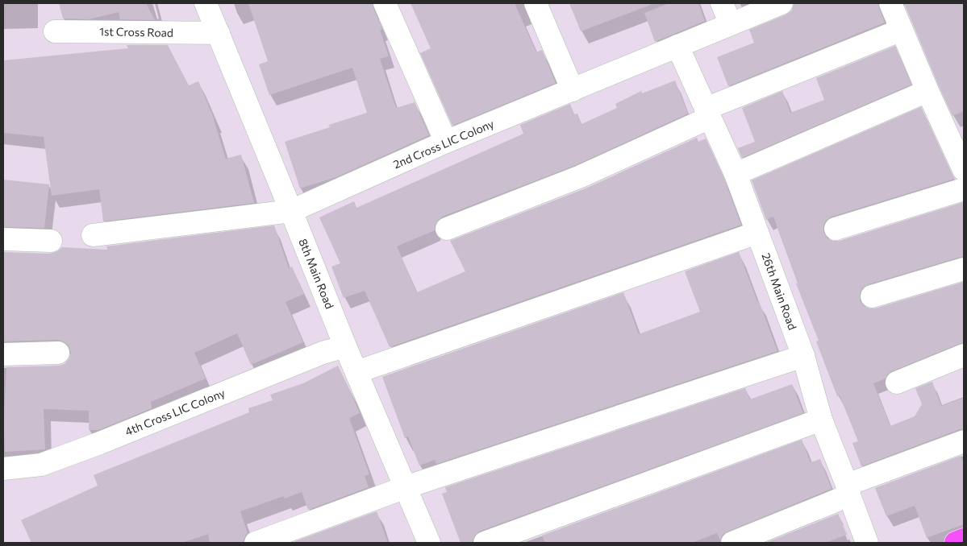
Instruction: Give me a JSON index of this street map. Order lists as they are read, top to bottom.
{
  "streets": {
    "street": [
      "1st Cross Road",
      "2nd Cross LIC Colony",
      "8th Main Road",
      "26th Main Road",
      "4th Cross LIC Colony"
    ]
  },
  "crossings": [
    ["1st Cross Road", "8th Main Road"],
    ["2nd Cross LIC Colony", "8th Main Road"],
    ["2nd Cross LIC Colony", "26th Main Road"],
    ["8th Main Road", "4th Cross LIC Colony"]
  ]
}
